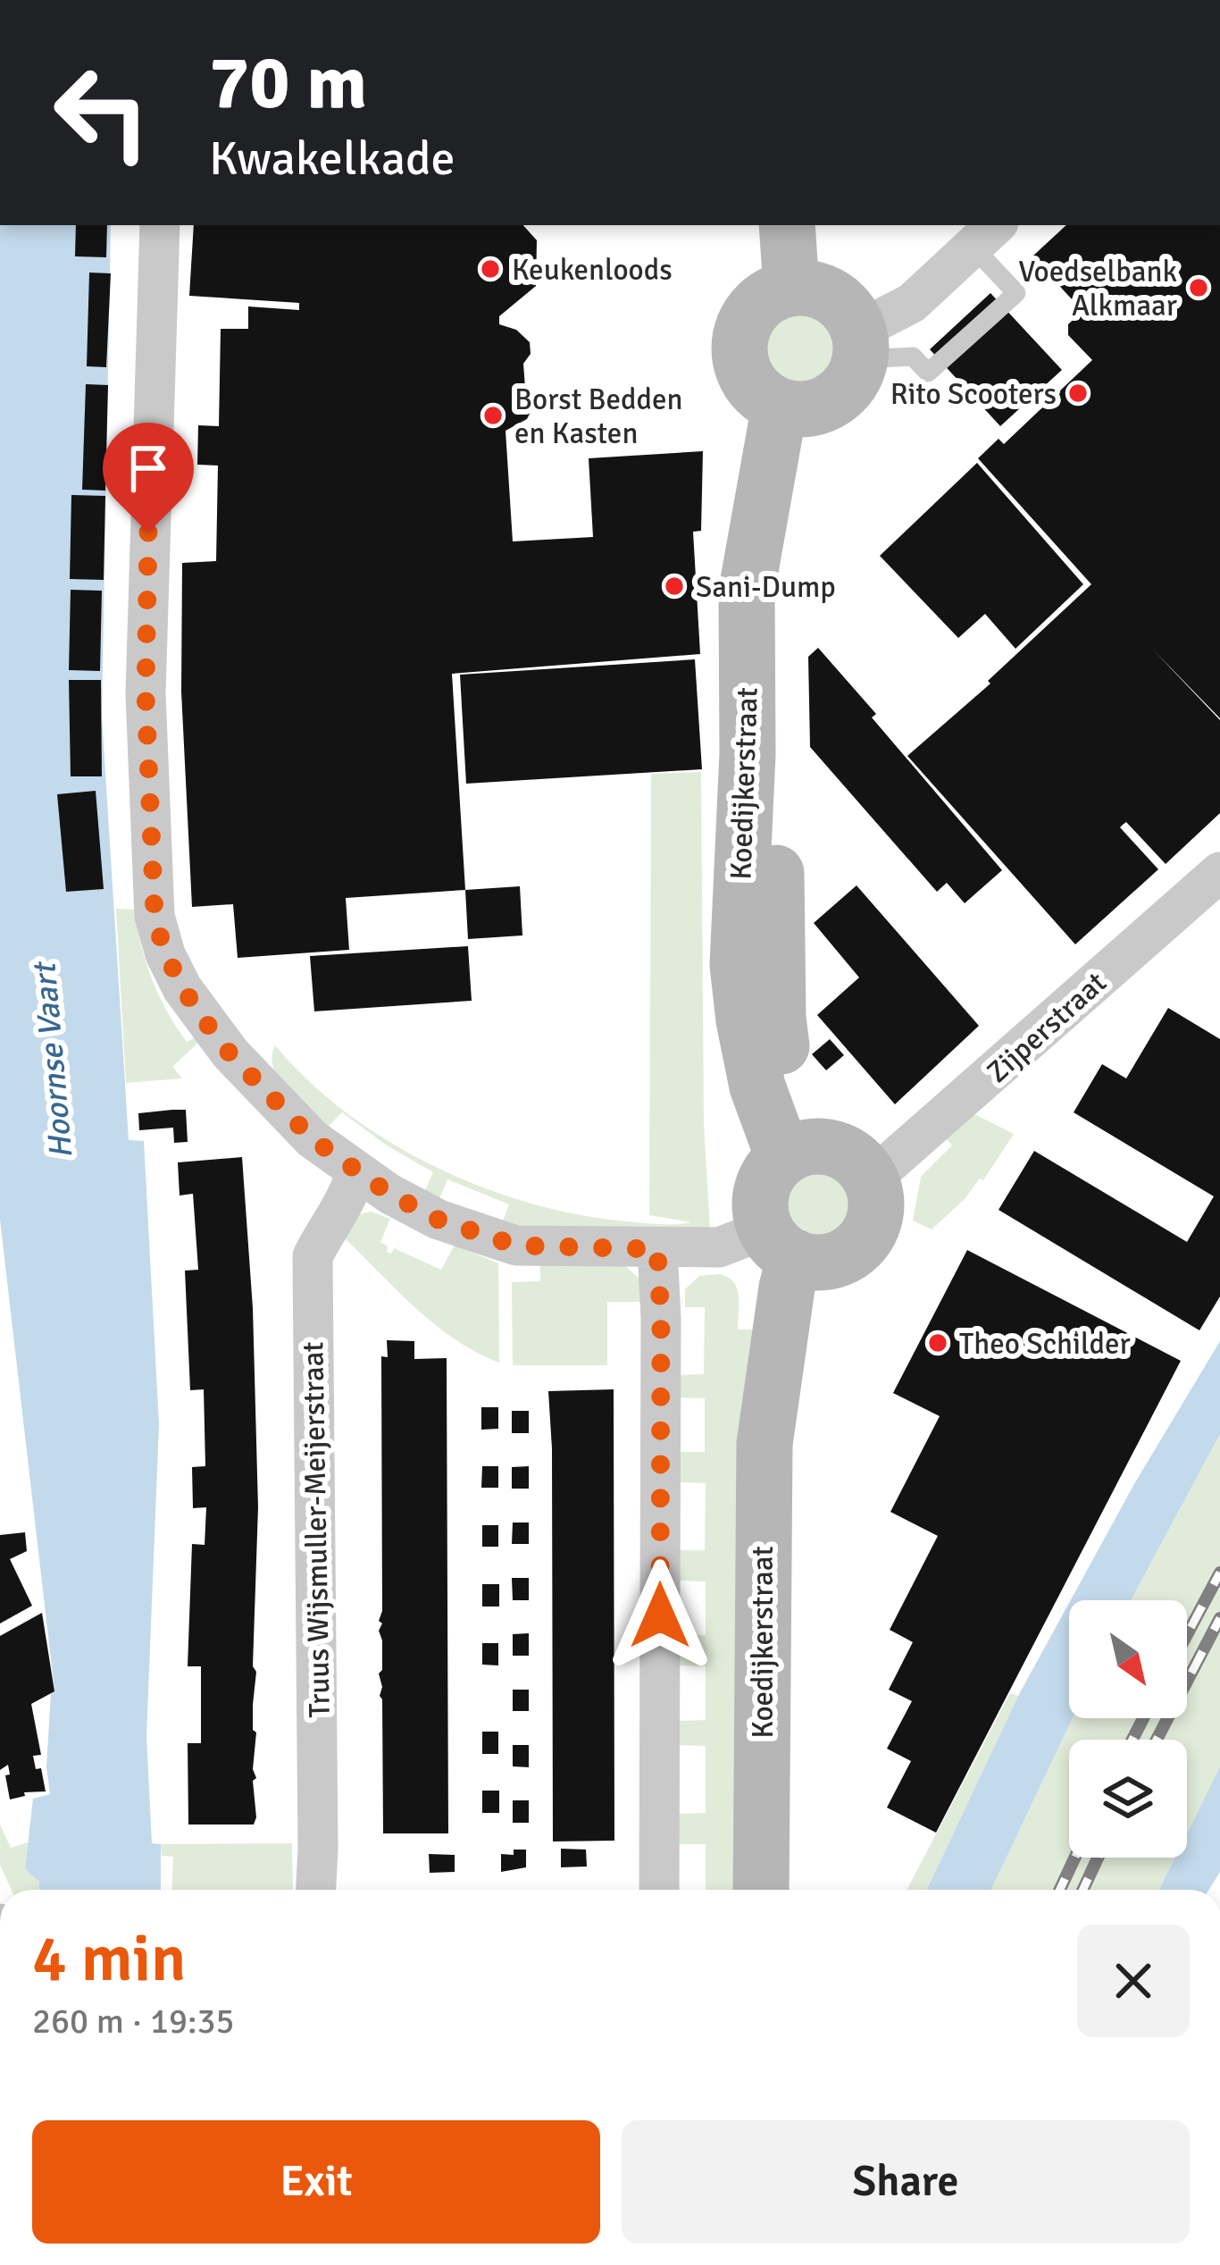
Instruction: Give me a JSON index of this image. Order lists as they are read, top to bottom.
{
  "streets": {
    "main road": ["Koedijkerstraat"],
    "street": ["Zijperstraat", "Truus Wijsmuller-Meijerstraat"]
  },
  "crossings": [
    ["Koedijkerstraat", "Zijperstraat"]
  ],
  "water": ["Hoornse Vaart"],
  "places": [
    "Keukenloods",
    "Voedselbank Alkmaar",
    "Rito Scooters",
    "Borst Bedden en Kasten",
    "Sani-Dump",
    "Theo Schilder"
  ],
  "north": "bottom right",
  "page": {
    "turn": ["70 m", "Kwakelkade"],
    "heading": ["4 min", "260 m · 19:35"],
    "buttons": ["Exit", "Share"]
  }
}
